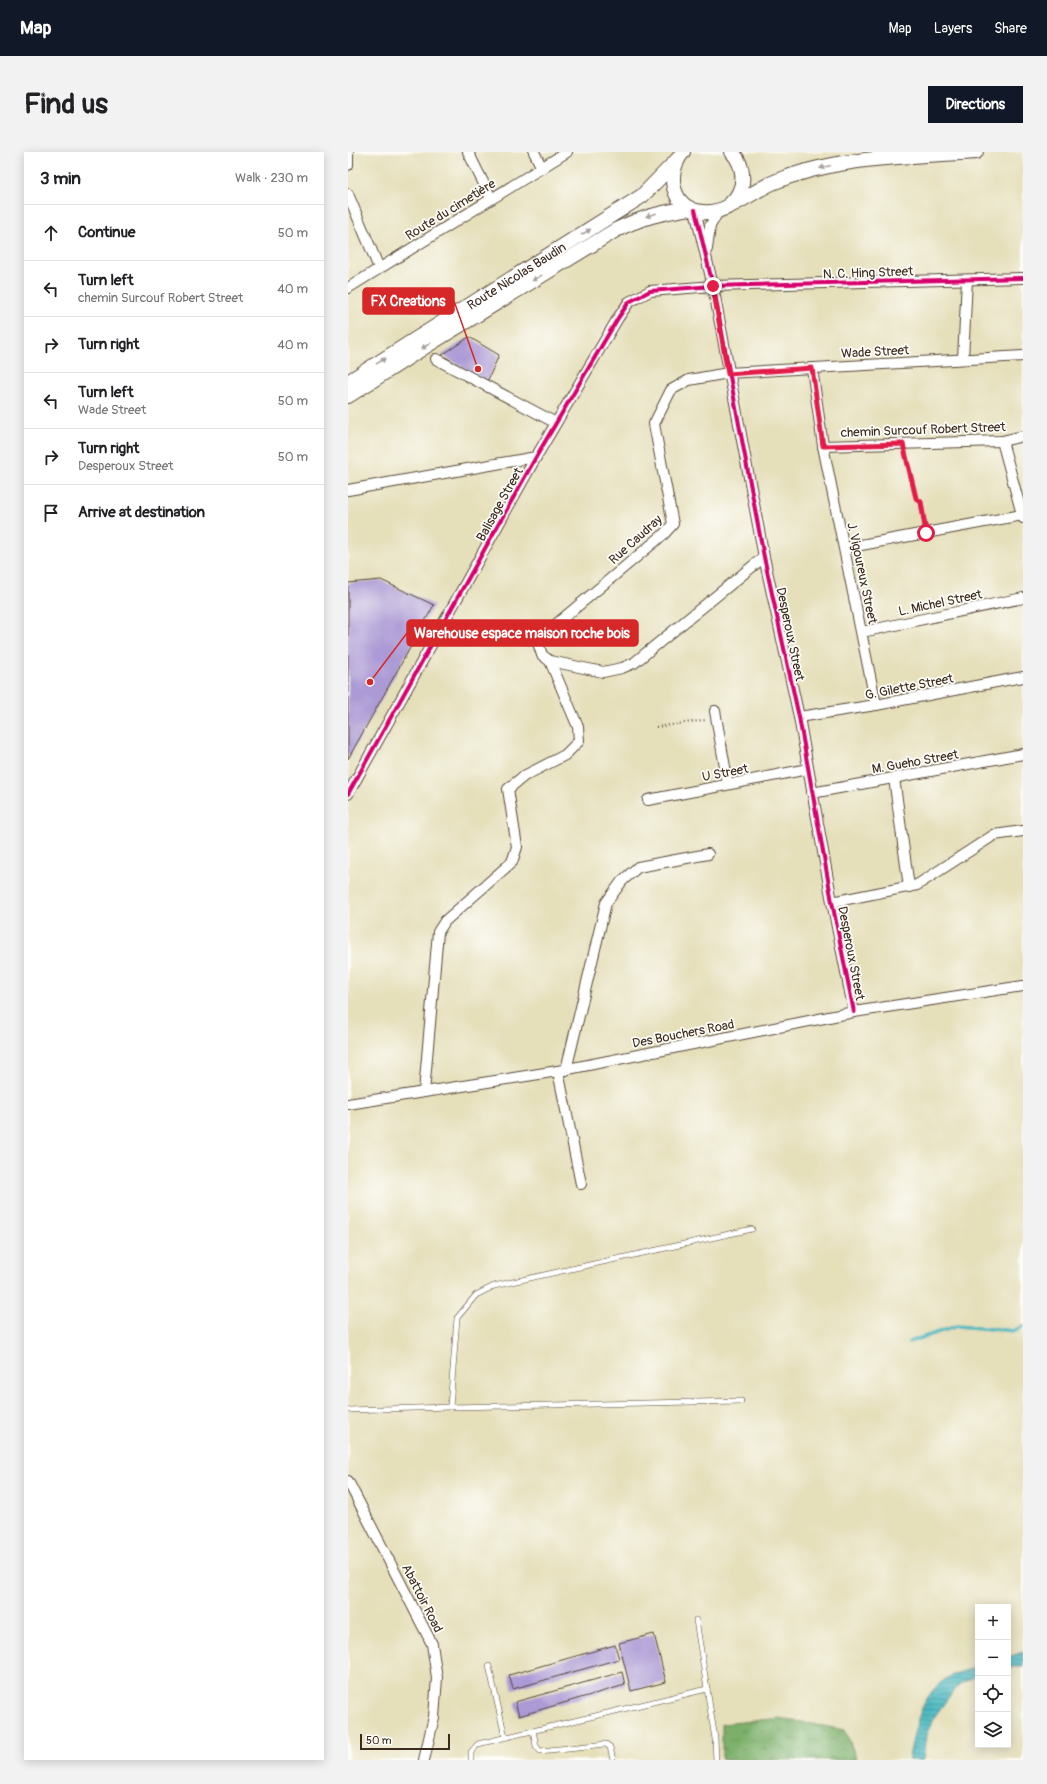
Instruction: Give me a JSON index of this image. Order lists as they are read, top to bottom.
{
  "streets": {
    "main road": ["Route Nicolas Baudin"],
    "street": [
      "Route du cimetière",
      "N. C. Hing Street",
      "Wade Street",
      "chemin Surcouf Robert Street",
      "Balisage Street",
      "Rue Caudray",
      "J. Vigoureux Street",
      "L. Michel Street",
      "Desperoux Street",
      "G. Gilette Street",
      "M. Gueho Street",
      "U Street",
      "Des Bouchers Road",
      "Abattoir Road"
    ]
  },
  "crossings": [
    ["N. C. Hing Street", "Balisage Street"],
    ["N. C. Hing Street", "Desperoux Street"],
    ["Route Nicolas Baudin", "Desperoux Street"],
    ["Wade Street", "Rue Caudray"],
    ["Wade Street", "J. Vigoureux Street"],
    ["Wade Street", "Desperoux Street"],
    ["chemin Surcouf Robert Street", "J. Vigoureux Street"],
    ["Balisage Street", "Desperoux Street"],
    ["Rue Caudray", "Desperoux Street"],
    ["J. Vigoureux Street", "L. Michel Street"],
    ["J. Vigoureux Street", "G. Gilette Street"],
    ["Desperoux Street", "G. Gilette Street"],
    ["Desperoux Street", "M. Gueho Street"],
    ["Desperoux Street", "U Street"],
    ["Desperoux Street", "Des Bouchers Road"]
  ],
  "places": ["FX Creations", "Warehouse espace maison roche bois"],
  "scale_bar": "50 m",
  "page": {
    "header": "Map",
    "nav": ["Map", "Layers", "Share"],
    "buttons": "Directions",
    "title": "Find us",
    "heading": ["3 min", "Walk · 230 m"],
    "list": [
      ["Continue", "50 m"],
      ["Turn left", "chemin Surcouf Robert Street", "40 m"],
      ["Turn right", "40 m"],
      ["Turn left", "Wade Street", "50 m"],
      ["Turn right", "Desperoux Street", "50 m"],
      "Arrive at destination"
    ],
    "map_buttons": ["+", "−"],
    "scale": "50 m"
  }
}
